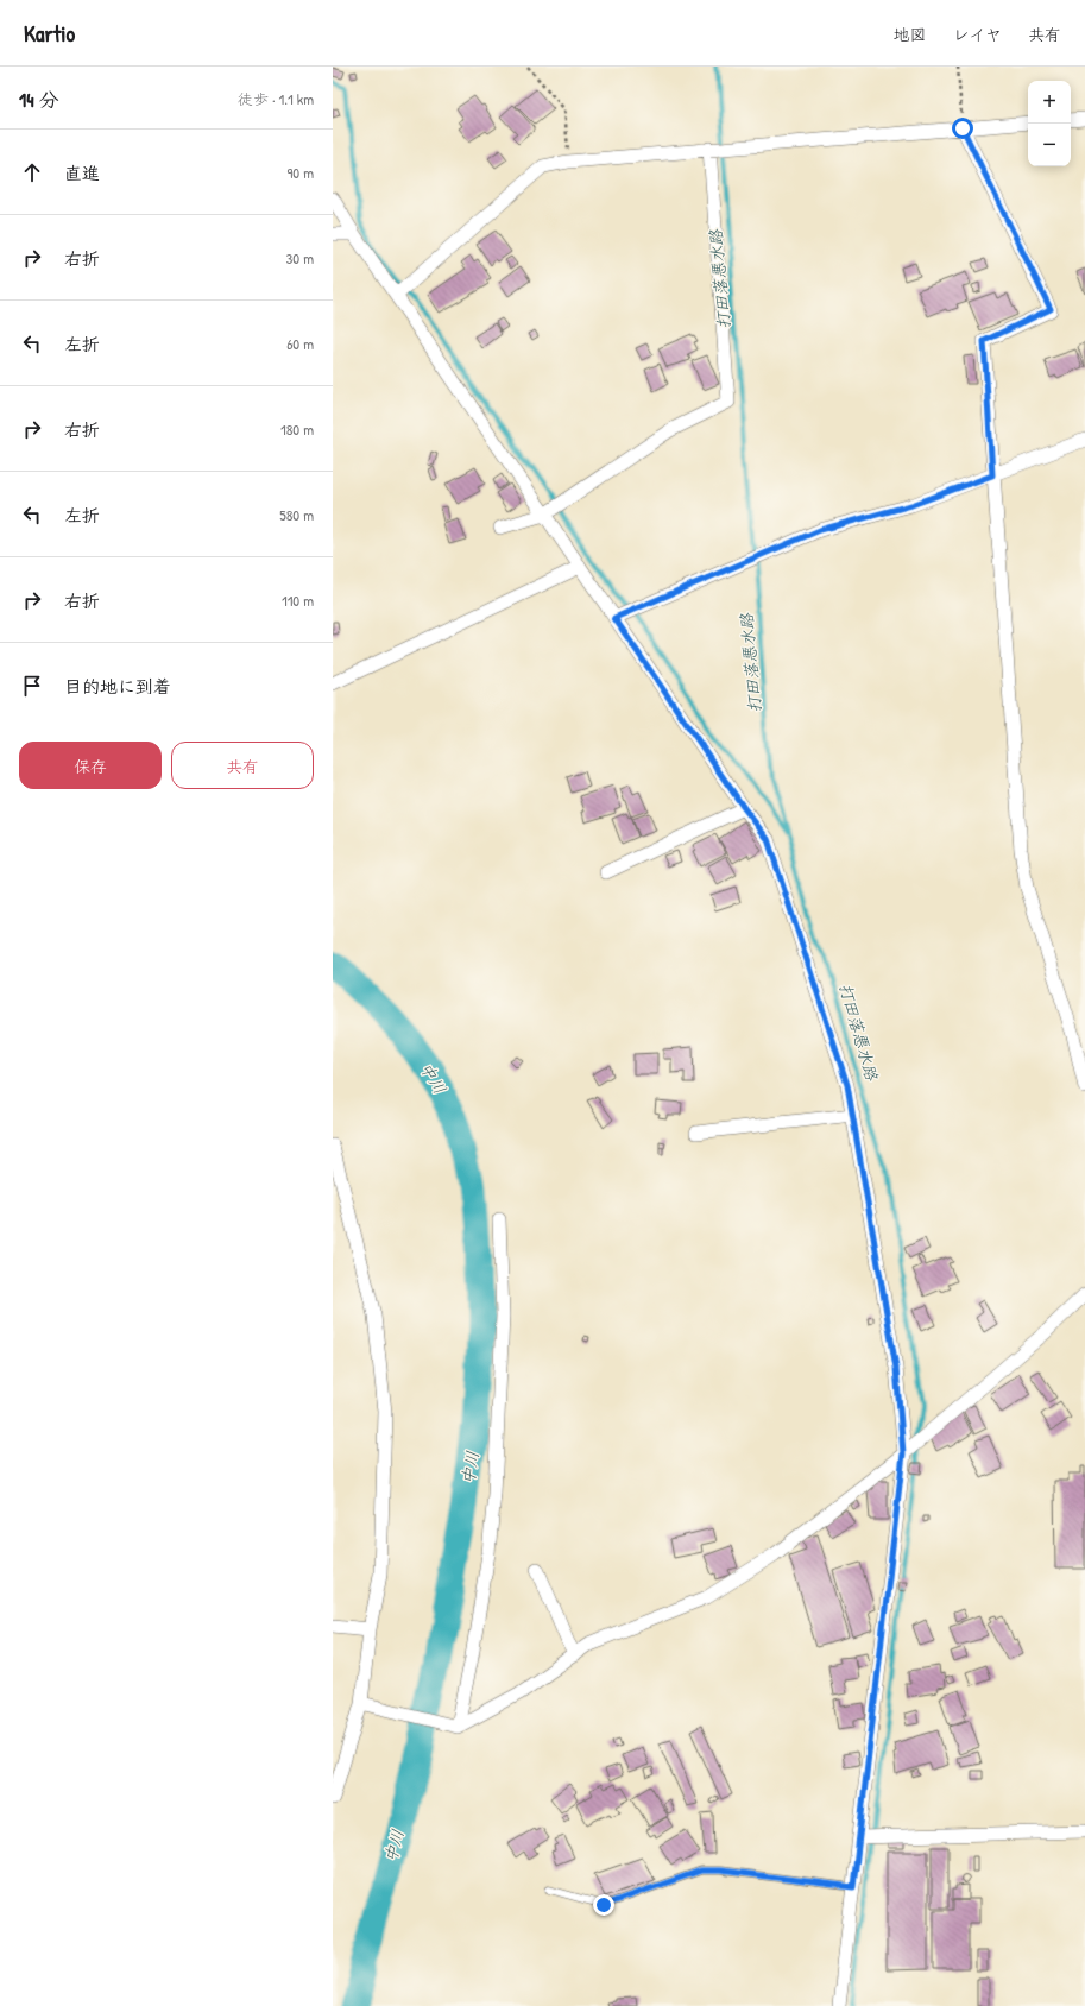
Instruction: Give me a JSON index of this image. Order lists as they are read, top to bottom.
{
  "water": ["打田落悪水路", "中川"],
  "page": {
    "header": "Kartio",
    "nav": ["地図", "レイヤ", "共有"],
    "heading": ["14 分", "徒歩 · 1.1 km"],
    "map_buttons": ["+", "−"],
    "list": [
      ["直進", "90 m"],
      ["右折", "30 m"],
      ["左折", "60 m"],
      ["右折", "180 m"],
      ["左折", "580 m"],
      ["右折", "110 m"],
      "目的地に到着"
    ],
    "buttons": ["保存", "共有"]
  }
}
